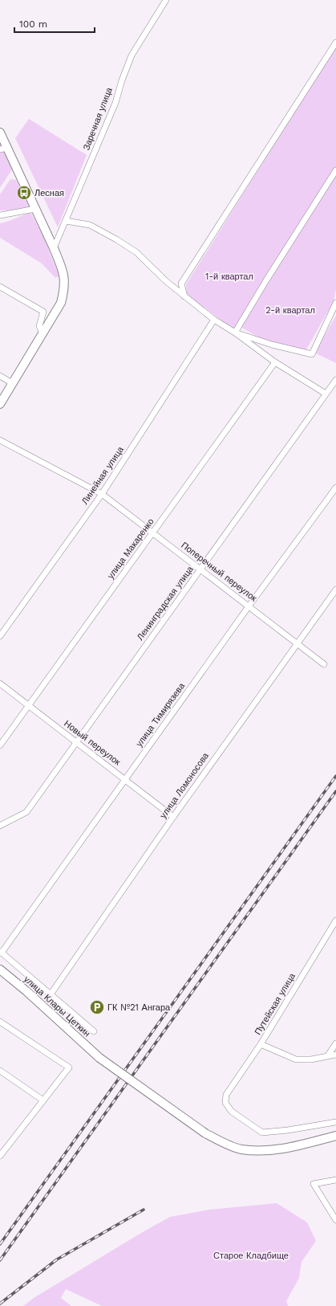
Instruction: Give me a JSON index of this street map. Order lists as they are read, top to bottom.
{
  "streets": {
    "street": [
      "Заречная улица",
      "Линейная улица",
      "улица Макаренко",
      "Поперечный переулок",
      "Ленинградская улица",
      "улица Тимирязева",
      "Новый переулок",
      "улица Ломоносова",
      "Путейская улица",
      "улица Клары Цеткин"
    ]
  },
  "crossings": [
    ["Линейная улица", "Поперечный переулок"],
    ["улица Макаренко", "Поперечный переулок"],
    ["улица Макаренко", "Новый переулок"],
    ["Поперечный переулок", "Ленинградская улица"],
    ["Поперечный переулок", "улица Тимирязева"],
    ["Поперечный переулок", "улица Ломоносова"],
    ["Ленинградская улица", "Новый переулок"],
    ["улица Тимирязева", "Новый переулок"],
    ["Новый переулок", "улица Ломоносова"]
  ],
  "parks": ["1-й квартал", "2-й квартал", "Старое Кладбище"],
  "places": {
    "bus stop": ["Лесная"],
    "parking": ["ГК №21 Ангара"]
  },
  "scale_bar": "100 m"
}
